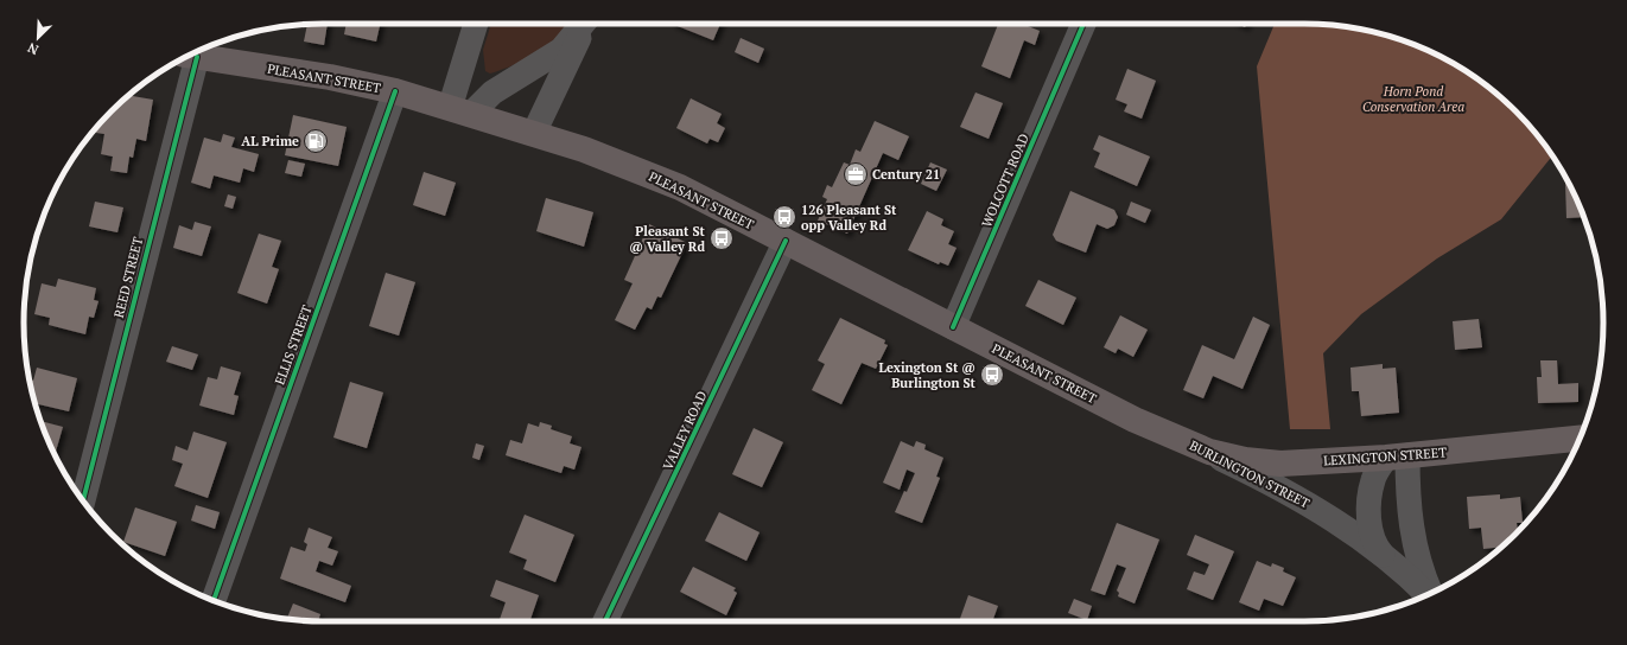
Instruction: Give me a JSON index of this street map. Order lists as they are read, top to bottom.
{
  "streets": {
    "main road": ["PLEASANT STREET", "LEXINGTON STREET"],
    "street": [
      "WOLCOTT ROAD",
      "REED STREET",
      "ELLIS STREET",
      "VALLEY ROAD",
      "BURLINGTON STREET"
    ]
  },
  "crossings": [
    ["PLEASANT STREET", "WOLCOTT ROAD"],
    ["PLEASANT STREET", "REED STREET"],
    ["PLEASANT STREET", "ELLIS STREET"],
    ["PLEASANT STREET", "VALLEY ROAD"],
    ["PLEASANT STREET", "LEXINGTON STREET"],
    ["PLEASANT STREET", "BURLINGTON STREET"],
    ["LEXINGTON STREET", "BURLINGTON STREET"]
  ],
  "parks": ["Horn Pond Conservation Area"],
  "places": {
    "fuel station": ["AL Prime"],
    "office": ["Century 21"],
    "bus stop": ["126 Pleasant St opp Valley Rd", "Pleasant St @ Valley Rd", "Lexington St @ Burlington St"]
  },
  "north": "bottom left"
}
